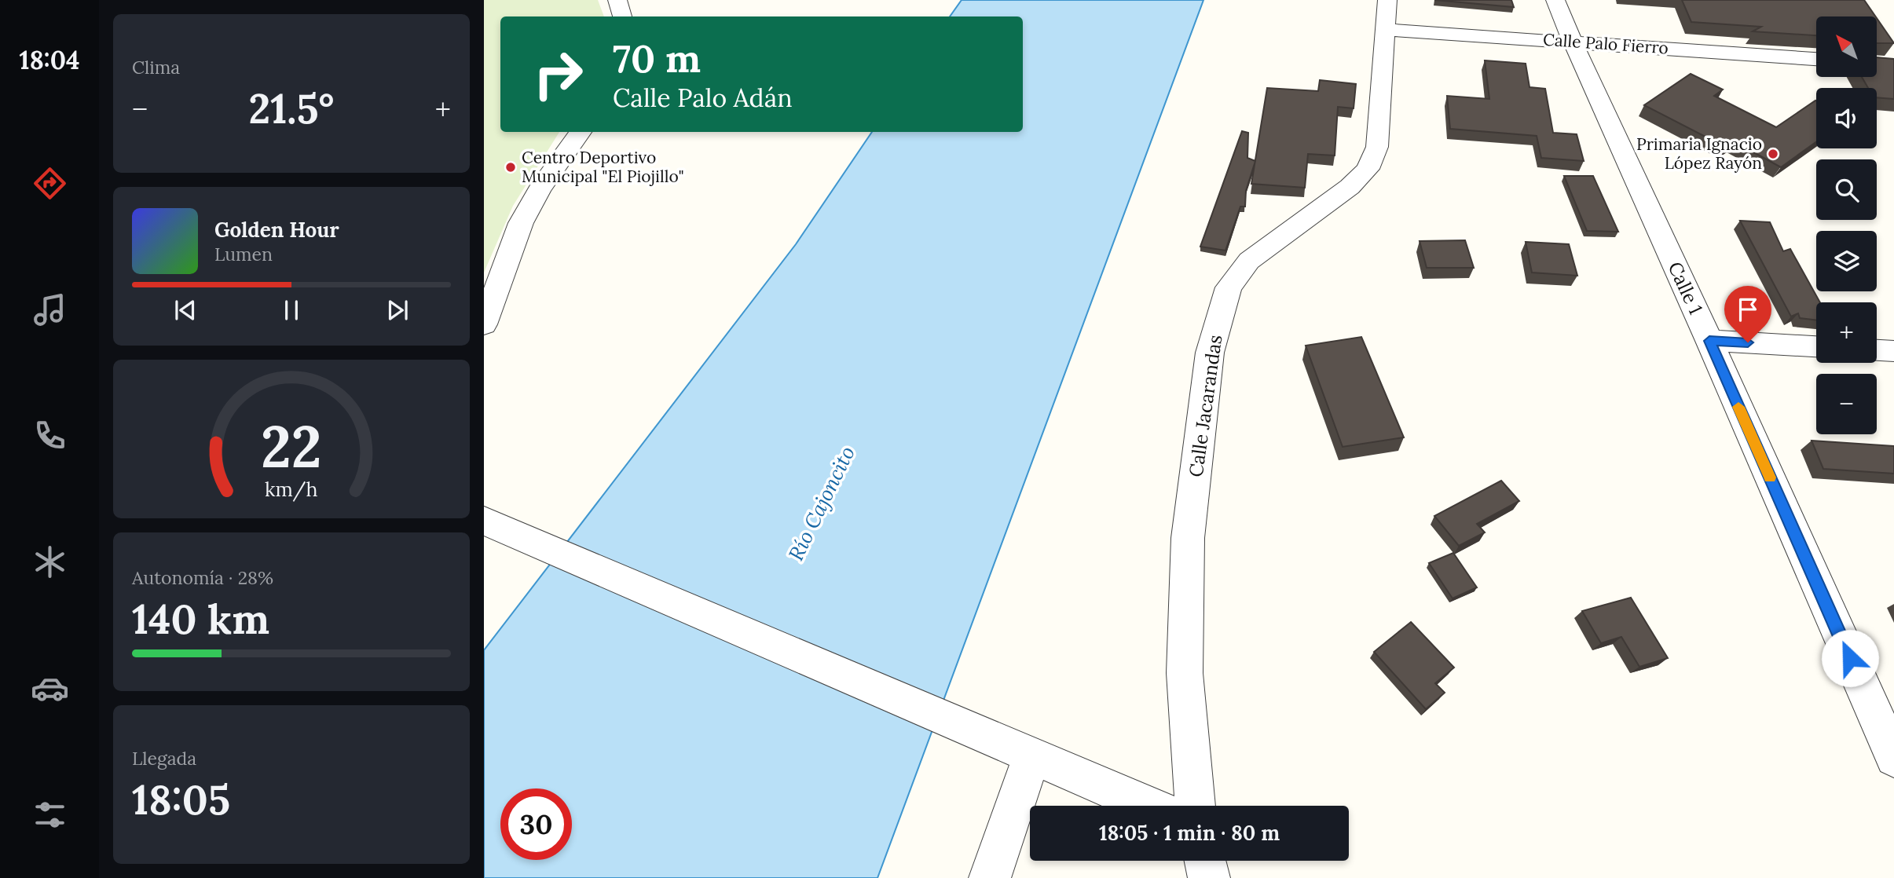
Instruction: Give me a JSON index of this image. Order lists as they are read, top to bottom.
{
  "streets": {
    "street": ["Calle Palo Fierro", "Calle 1", "Calle Jacarandas"]
  },
  "crossings": [
    ["Calle Palo Fierro", "Calle 1"],
    ["Calle Palo Fierro", "Calle Jacarandas"]
  ],
  "water": ["Río Cajoncito"],
  "places": ["Primaria Ignacio López Rayón", "Centro Deportivo Municipal \"El Piojillo\""],
  "north": "top left",
  "page": {
    "tabs": "18:04",
    "tile": [
      "Clima",
      ["Autonomía · 28%", "140 km"],
      ["Llegada", "18:05"]
    ],
    "map_buttons": ["+", "−"],
    "turn": ["70 m", "Calle Palo Adán"],
    "heat": ["−", "21.5°", "+"],
    "song": ["Golden Hour", "Lumen"],
    "limit": "30",
    "trip": "18:05 · 1 min · 80 m",
    "gauge": ["22", "km/h"]
  }
}
